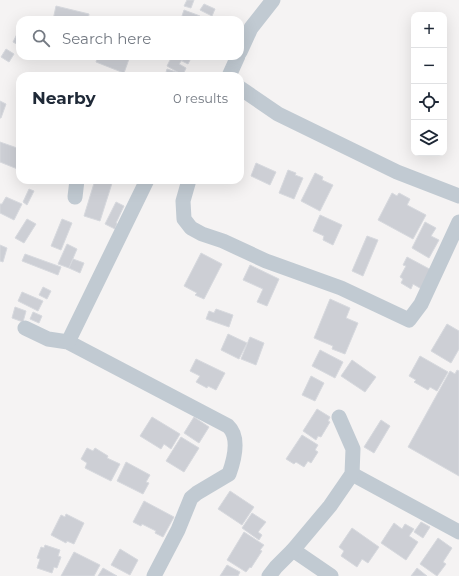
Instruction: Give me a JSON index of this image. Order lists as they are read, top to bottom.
{
  "page": {
    "map_buttons": ["+", "−"],
    "search": "Search here",
    "heading": ["Nearby", "0 results"]
  }
}
